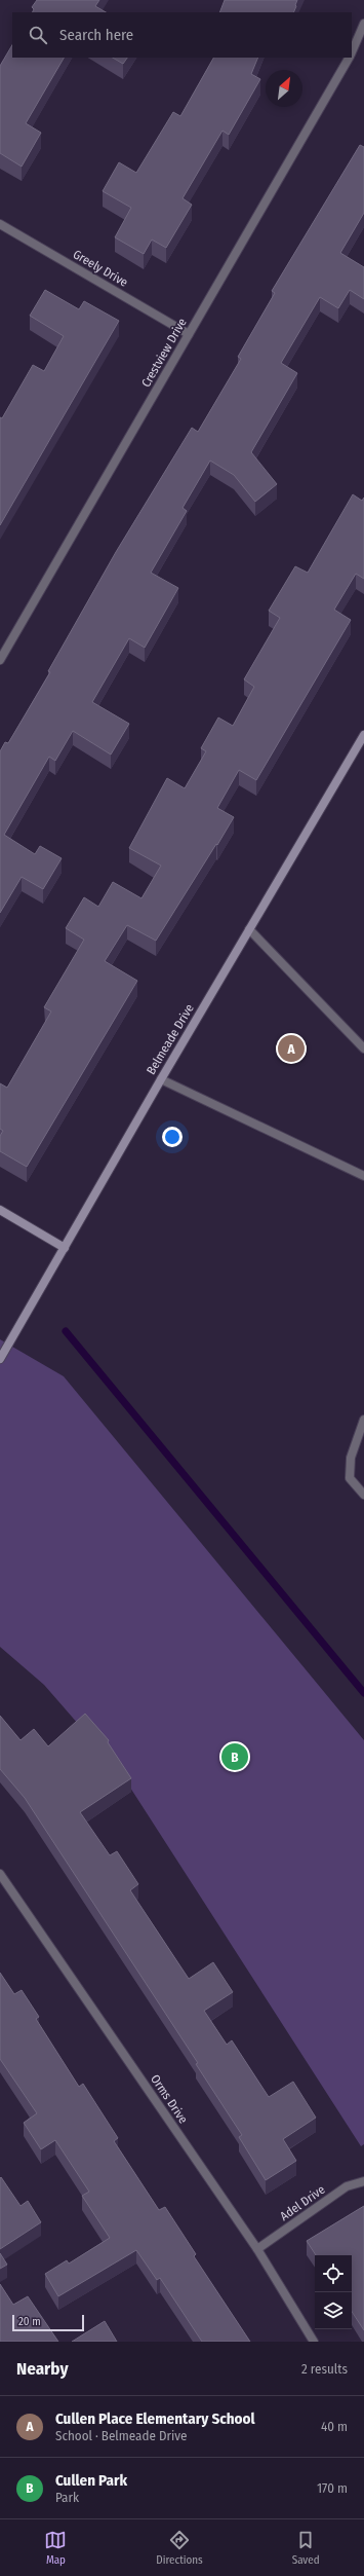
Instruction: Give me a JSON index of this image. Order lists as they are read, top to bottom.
{
  "streets": {
    "street": [
      "Greely Drive",
      "Crestview Drive",
      "Belmeade Drive",
      "Orms Drive",
      "Adel Drive"
    ]
  },
  "crossings": [
    ["Greely Drive", "Crestview Drive"],
    ["Orms Drive", "Adel Drive"]
  ],
  "scale_bar": "20 m",
  "north": "top right",
  "page": {
    "search": "Search here",
    "pins": ["A", "B"],
    "scale": "20 m",
    "heading": ["Nearby", "2 results"],
    "list": [
      {
        "mark": "A",
        "name": "Cullen Place Elementary School",
        "note": "School · Belmeade Drive",
        "value": "40 m"
      },
      {
        "mark": "B",
        "name": "Cullen Park",
        "note": "Park",
        "value": "170 m"
      }
    ],
    "nav": ["Map", "Directions", "Saved"]
  }
}
